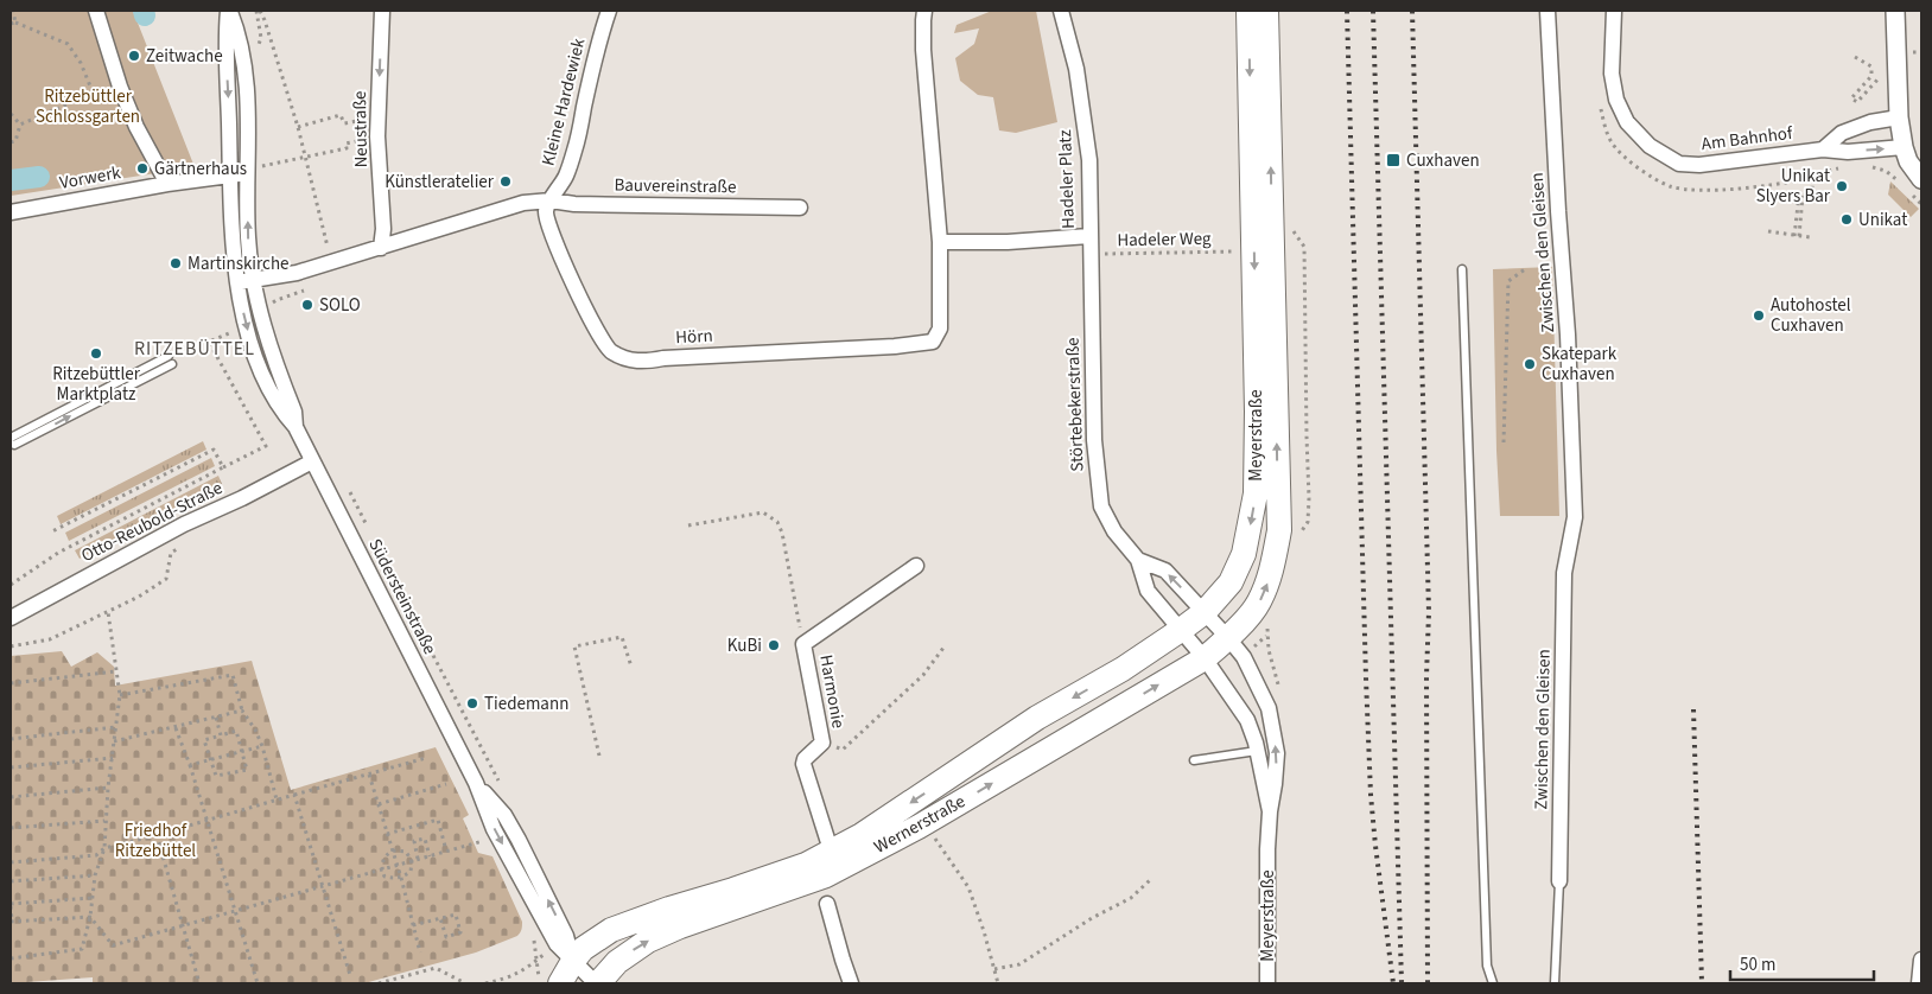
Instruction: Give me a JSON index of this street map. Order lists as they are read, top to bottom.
{
  "streets": {
    "main road": ["Meyerstraße", "Wernerstraße"],
    "street": [
      "Kleine Hardewiek",
      "Neustraße",
      "Am Bahnhof",
      "Vorwerk",
      "Hadeler Platz",
      "Bauvereinstraße",
      "Zwischen den Gleisen",
      "Hörn",
      "Störtebekerstraße",
      "Otto-Reubold-Straße",
      "Südersteinstraße",
      "Harmonie"
    ],
    "path": ["Hadeler Weg"]
  },
  "crossings": [
    ["Kleine Hardewiek", "Bauvereinstraße"],
    ["Kleine Hardewiek", "Hörn"],
    ["Vorwerk", "Südersteinstraße"],
    ["Hadeler Platz", "Hörn"],
    ["Hadeler Platz", "Störtebekerstraße"],
    ["Bauvereinstraße", "Hörn"],
    ["Hadeler Weg", "Störtebekerstraße"],
    ["Störtebekerstraße", "Meyerstraße"],
    ["Störtebekerstraße", "Wernerstraße"],
    ["Meyerstraße", "Wernerstraße"],
    ["Otto-Reubold-Straße", "Südersteinstraße"],
    ["Südersteinstraße", "Wernerstraße"],
    ["Harmonie", "Wernerstraße"]
  ],
  "one_way": ["Neustraße"],
  "districts": ["RITZEBÜTTEL"],
  "parks": ["Ritzebüttler Schlossgarten", "Friedhof Ritzebüttel"],
  "places": {
    "other": [
      "Zeitwache",
      "Gärtnerhaus",
      "Künstleratelier",
      "Unikat Slyers Bar",
      "Unikat",
      "Martinskirche",
      "SOLO",
      "Autohostel Cuxhaven",
      "Ritzebüttler Marktplatz",
      "Skatepark Cuxhaven",
      "KuBi",
      "Tiedemann"
    ],
    "transit": ["Cuxhaven"]
  },
  "scale_bar": "50 m"
}
